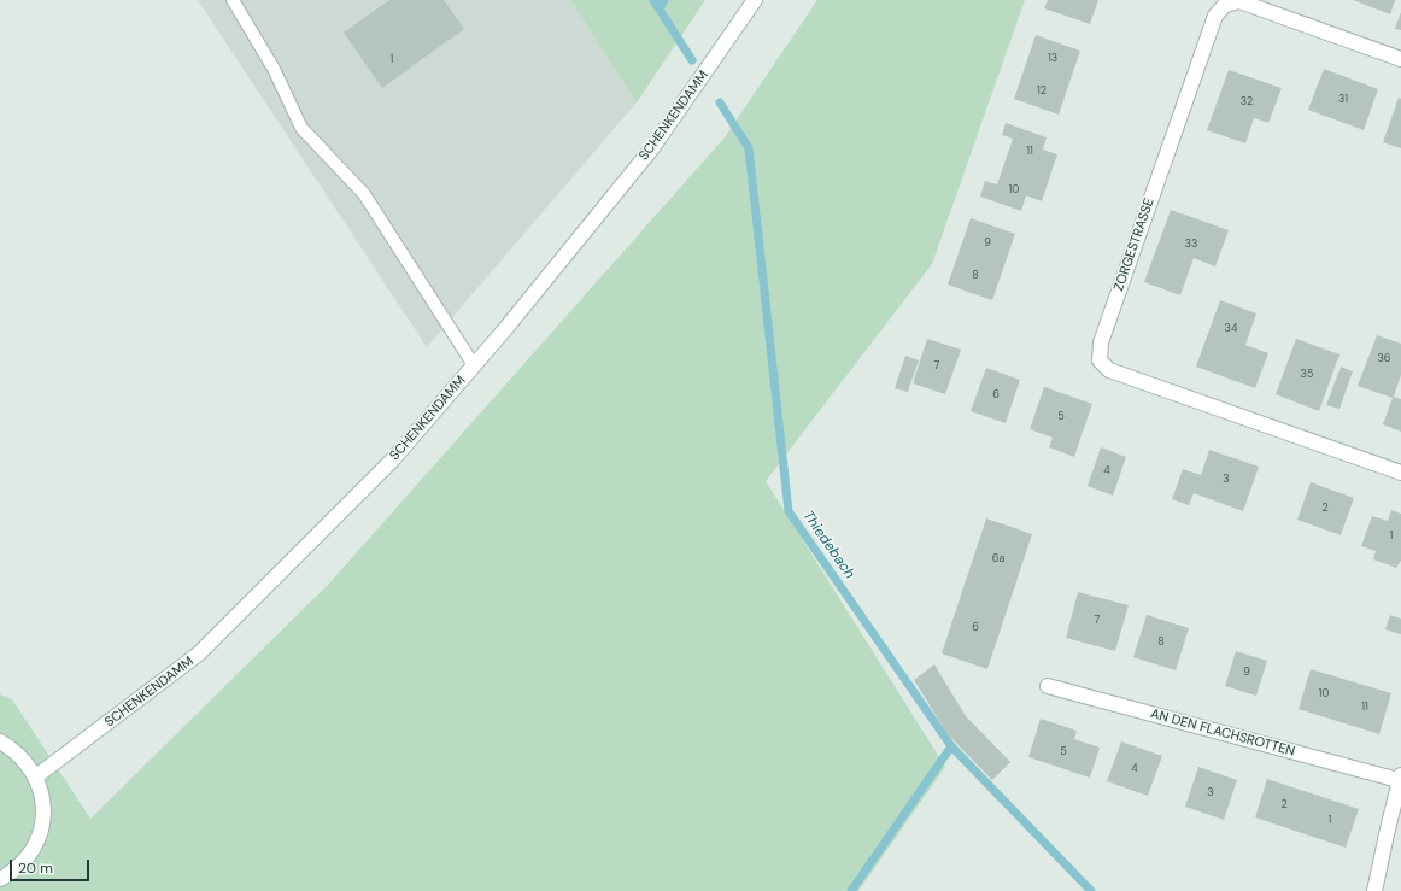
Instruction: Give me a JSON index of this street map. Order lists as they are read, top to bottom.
{
  "streets": {
    "street": ["SCHENKENDAMM", "ZORGESTRASSE", "AN DEN FLACHSROTTEN"]
  },
  "water": ["Thiedebach"],
  "house_numbers": [
    "13",
    "1",
    "12",
    "31",
    "32",
    "11",
    "10",
    "9",
    "33",
    "8",
    "34",
    "36",
    "7",
    "35",
    "6",
    "5",
    "4",
    "3",
    "2",
    "1",
    "6a",
    "7",
    "6",
    "8",
    "9",
    "10",
    "11",
    "5",
    "4",
    "3",
    "2",
    "1"
  ],
  "scale_bar": "20 m"
}
